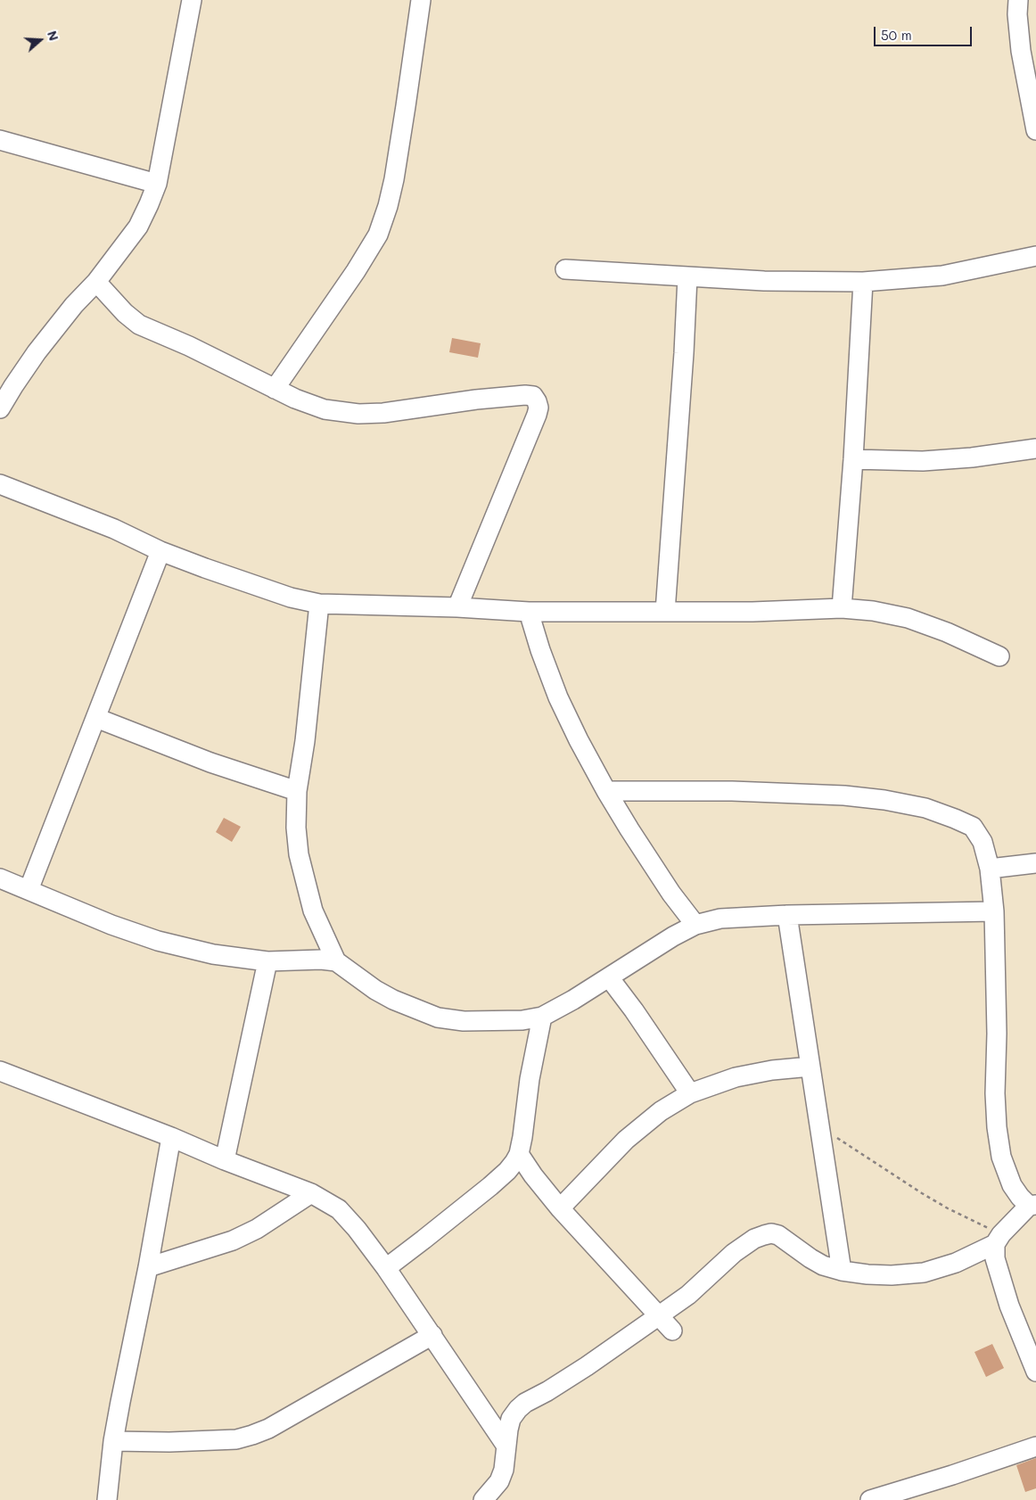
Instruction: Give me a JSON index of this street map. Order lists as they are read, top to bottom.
{
  "scale_bar": "50 m",
  "north": "right"
}
